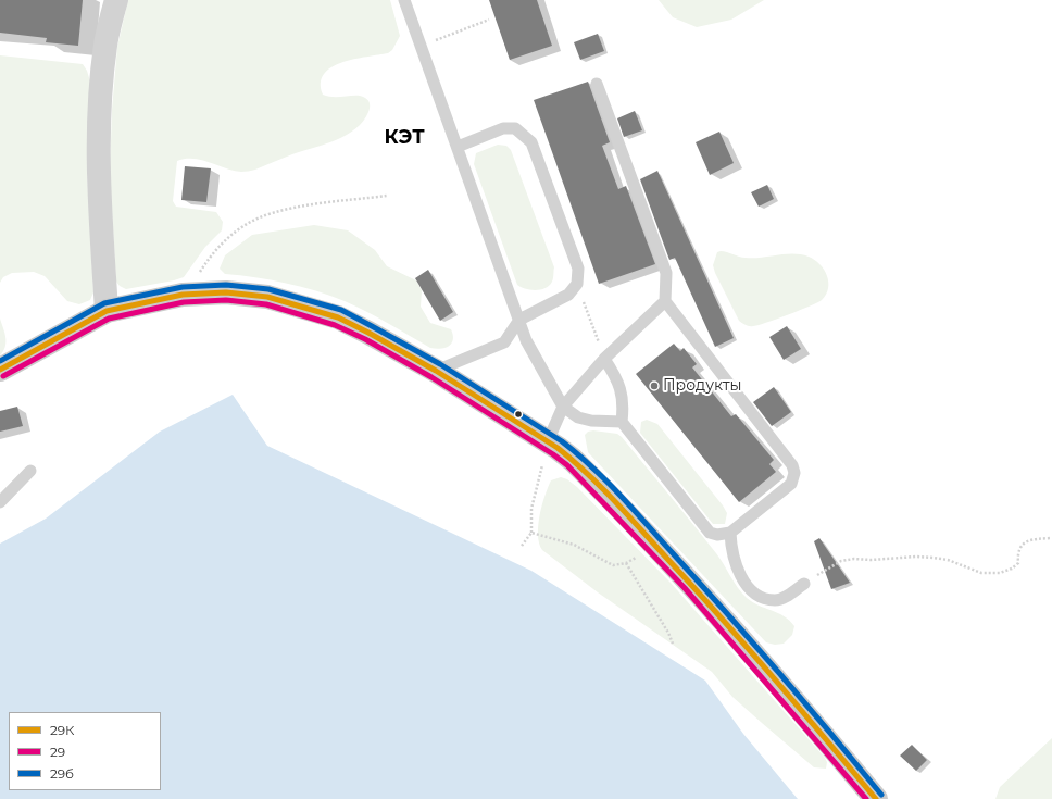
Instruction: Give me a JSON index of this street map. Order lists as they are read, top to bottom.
{
  "districts": ["КЭТ"],
  "places": ["Продукты"],
  "lines": ["transit line 29б", "transit line 29К", "transit line 29"],
  "legend": ["29К", "29", "29б"]
}
